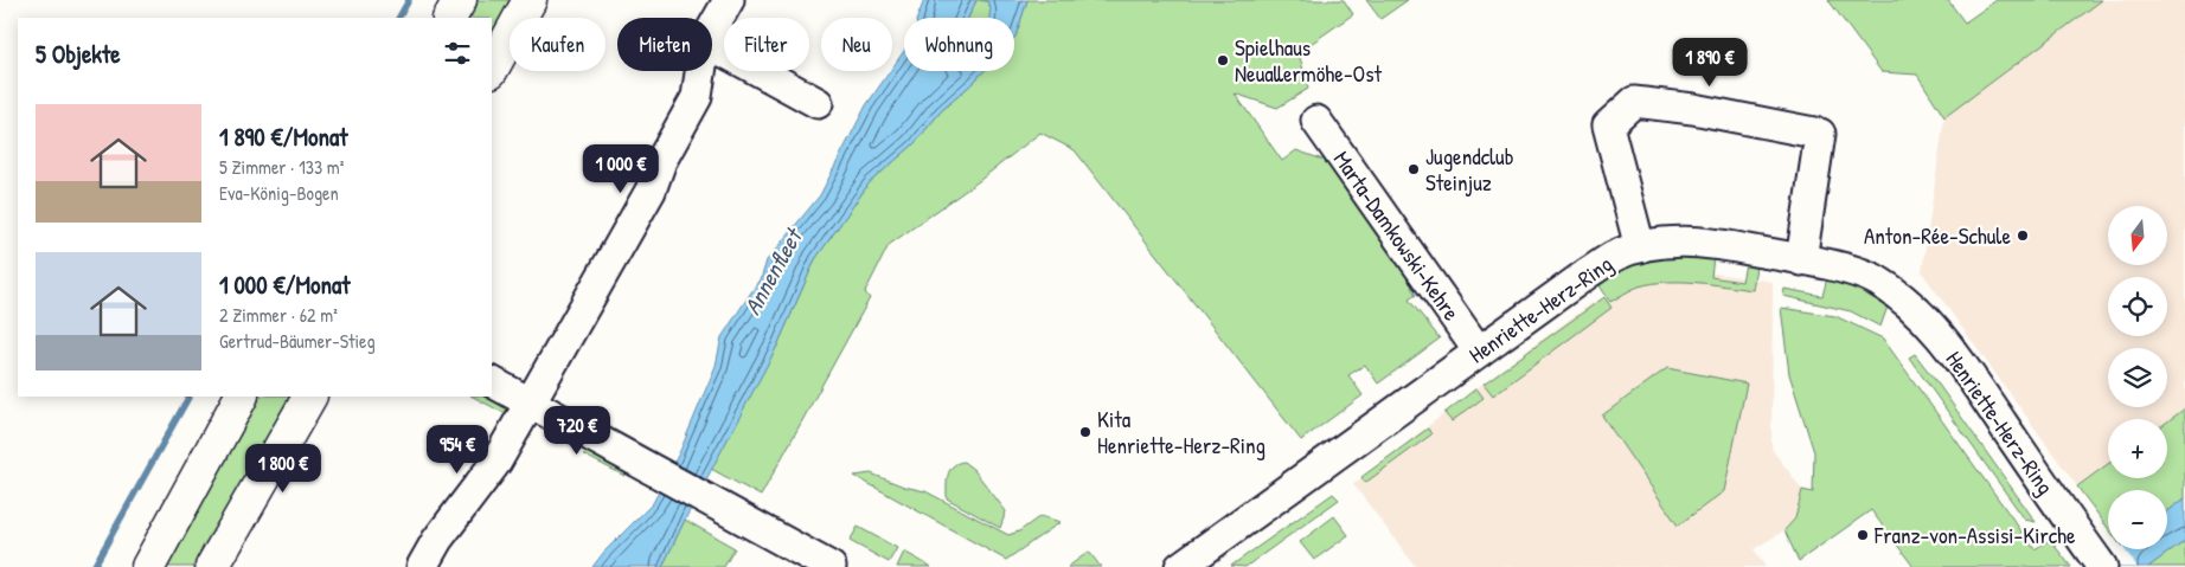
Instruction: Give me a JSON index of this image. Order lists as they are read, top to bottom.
{
  "streets": {
    "street": ["Marta-Damkowski-Kehre", "Henriette-Herz-Ring"]
  },
  "crossings": [
    ["Marta-Damkowski-Kehre", "Henriette-Herz-Ring"]
  ],
  "water": ["Annenfleet"],
  "places": [
    "Spielhaus Neuallermöhe-Ost",
    "Jugendclub Steinjuz",
    "Anton-Rée-Schule",
    "Kita Henriette-Herz-Ring",
    "Franz-von-Assisi-Kirche"
  ],
  "north": "bottom",
  "page": {
    "chip": [
      "Kaufen",
      "Mieten",
      "Filter",
      "Neu",
      "Wohnung"
    ],
    "heading": "5 Objekte",
    "price": [
      "1 890 €",
      "1 000 €",
      "720 €",
      "954 €",
      "1 800 €"
    ],
    "list": [
      {
        "name": "1 890 €/Monat",
        "note": "5 Zimmer · 133 m² · Eva-König-Bogen"
      },
      {
        "name": "1 000 €/Monat",
        "note": "2 Zimmer · 62 m² · Gertrud-Bäumer-Stieg"
      }
    ],
    "map_buttons": ["+", "−"]
  }
}
